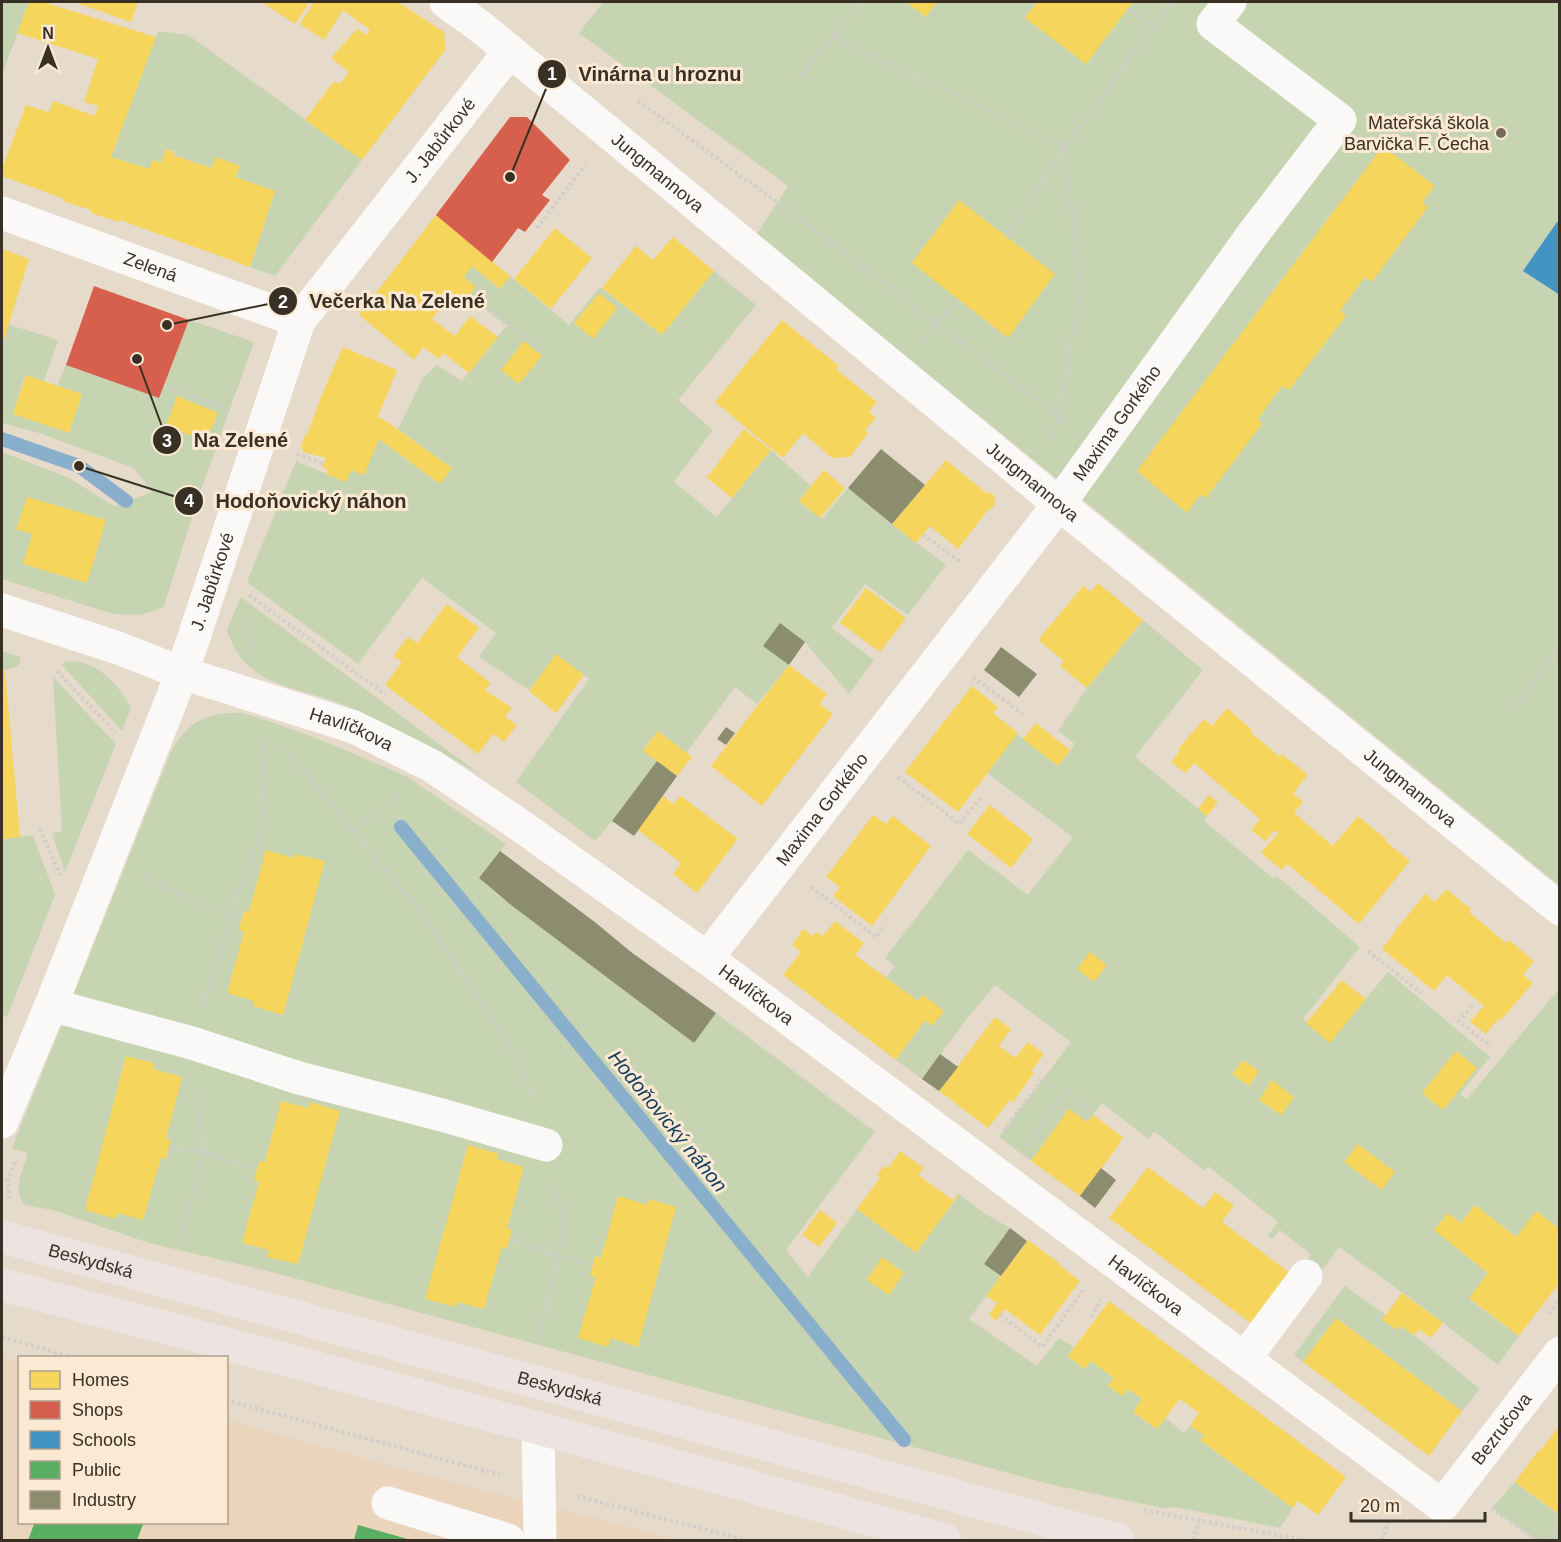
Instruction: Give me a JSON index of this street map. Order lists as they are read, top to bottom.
{
  "streets": {
    "main road": ["Beskydská"],
    "street": [
      "J. Jabůrkové",
      "Jungmannova",
      "Zelená",
      "Maxima Gorkého",
      "Havlíčkova",
      "Bezručova"
    ]
  },
  "crossings": [
    ["J. Jabůrkové", "Jungmannova"],
    ["J. Jabůrkové", "Zelená"],
    ["J. Jabůrkové", "Havlíčkova"],
    ["Jungmannova", "Maxima Gorkého"],
    ["Maxima Gorkého", "Havlíčkova"],
    ["Havlíčkova", "Bezručova"]
  ],
  "water": ["Hodoňovický náhon"],
  "places": [
    "Mateřská škola Barvička F. Čecha",
    "Vinárna u hroznu",
    "Večerka Na Zelené",
    "Na Zelené",
    "Hodoňovický náhon"
  ],
  "legend": [
    "Homes",
    "Shops",
    "Schools",
    "Public",
    "Industry"
  ],
  "scale_bar": "20 m",
  "north": "top"
}
